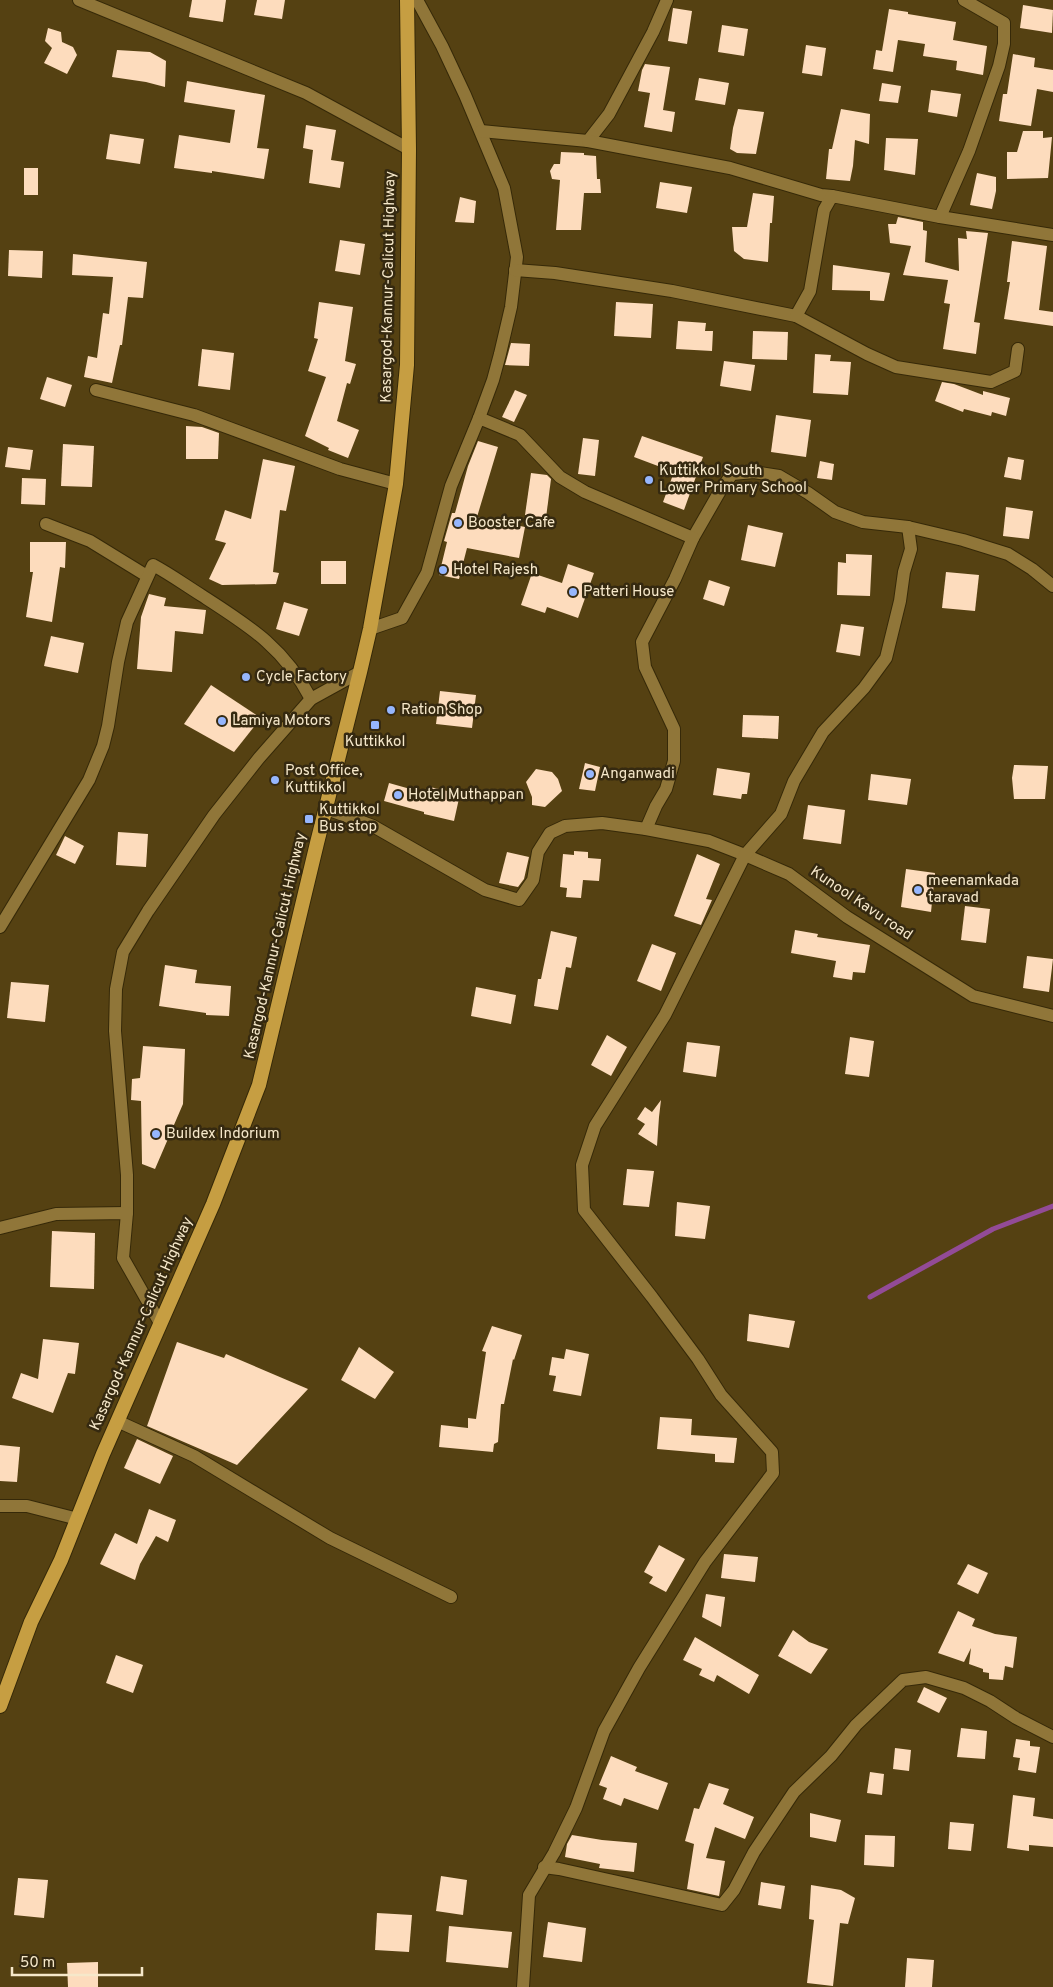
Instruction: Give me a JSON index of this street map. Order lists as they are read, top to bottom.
{
  "streets": {
    "highway": ["Kasargod-Kannur-Calicut Highway"],
    "street": ["Kunool Kavu road"]
  },
  "crossings": [
    ["Kasargod-Kannur-Calicut Highway", "Kunool Kavu road"]
  ],
  "places": {
    "other": [
      "Kuttikkol South Lower Primary School",
      "Booster Cafe",
      "Hotel Rajesh",
      "Patteri House",
      "Cycle Factory",
      "Ration Shop",
      "Lamiya Motors",
      "Anganwadi",
      "Post Office, Kuttikkol",
      "Hotel Muthappan",
      "meenamkada taravad",
      "Buildex Indorium"
    ],
    "transit": ["Kuttikkol", "Kuttikkol Bus stop"]
  },
  "scale_bar": "50 m"
}
